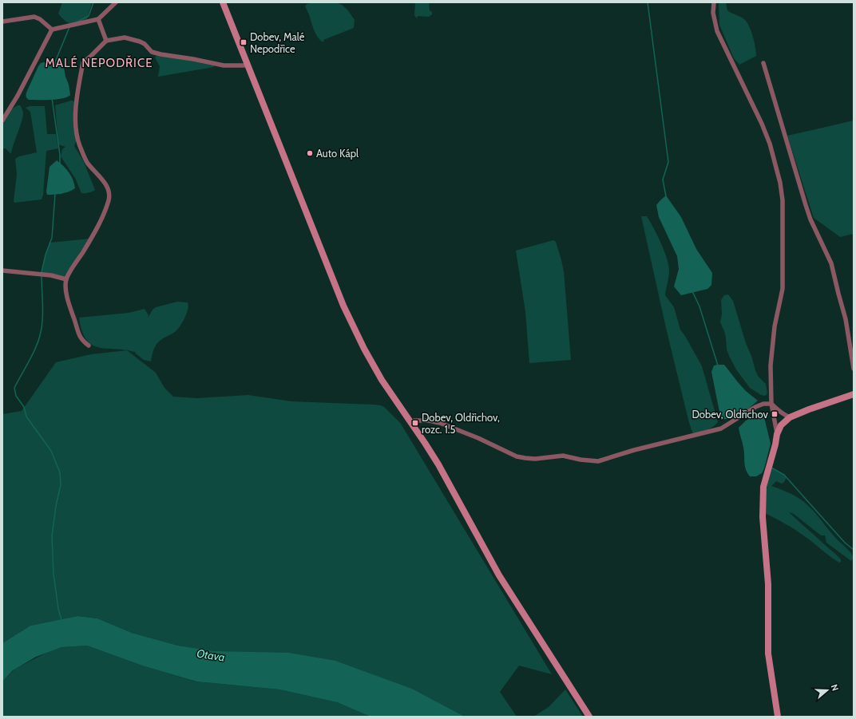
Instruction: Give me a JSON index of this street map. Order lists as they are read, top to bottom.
{
  "districts": ["MALÉ NEPODŘICE"],
  "water": ["Otava"],
  "places": {
    "transit": ["Dobev, Malé Nepodřice", "Dobev, Oldřichov", "Dobev, Oldřichov, rozc. 1.5"],
    "other": ["Auto Kápl"]
  },
  "north": "right"
}
